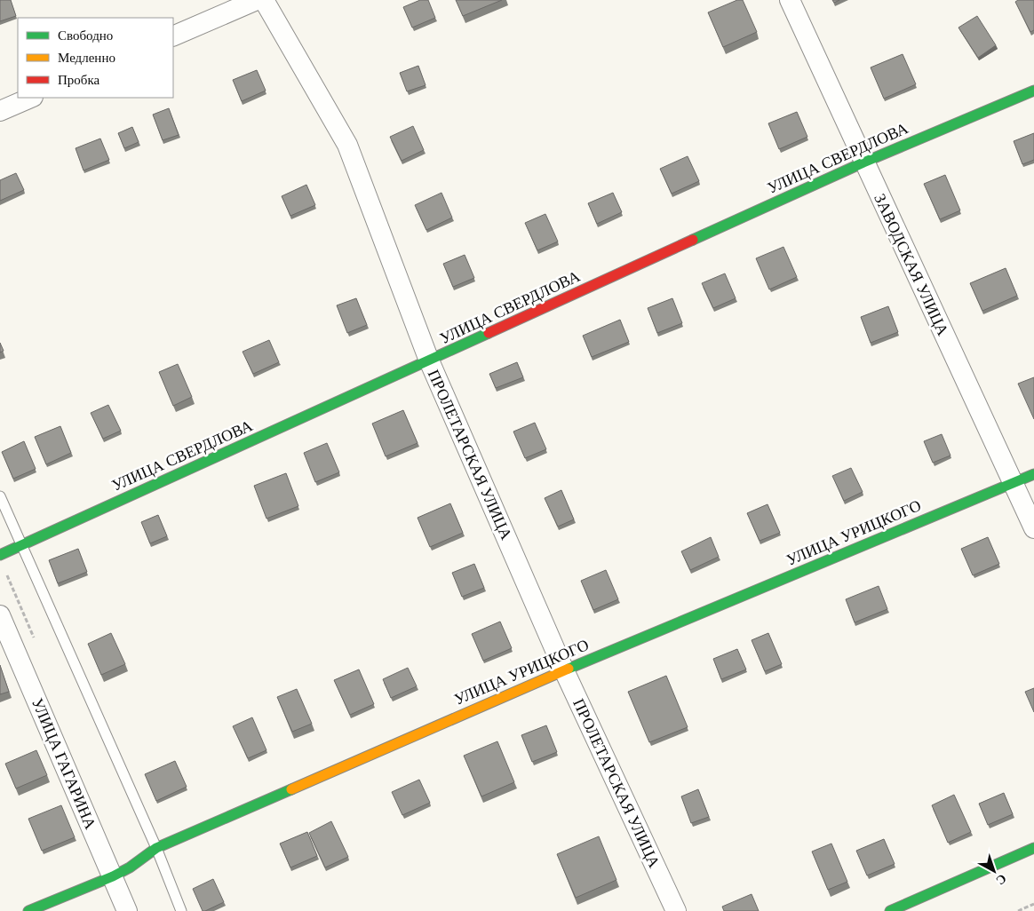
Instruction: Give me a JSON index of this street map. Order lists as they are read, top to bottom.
{
  "streets": {
    "street": [
      "УЛИЦА СВЕРДЛОВА",
      "ЗАВОДСКАЯ УЛИЦА",
      "ПРОЛЕТАРСКАЯ УЛИЦА",
      "УЛИЦА УРИЦКОГО",
      "УЛИЦА ГАГАРИНА"
    ]
  },
  "crossings": [
    ["УЛИЦА СВЕРДЛОВА", "ЗАВОДСКАЯ УЛИЦА"],
    ["УЛИЦА СВЕРДЛОВА", "ПРОЛЕТАРСКАЯ УЛИЦА"],
    ["ЗАВОДСКАЯ УЛИЦА", "УЛИЦА УРИЦКОГО"],
    ["ПРОЛЕТАРСКАЯ УЛИЦА", "УЛИЦА УРИЦКОГО"],
    ["УЛИЦА УРИЦКОГО", "УЛИЦА ГАГАРИНА"]
  ],
  "legend": ["Свободно", "Медленно", "Пробка"],
  "north": "bottom right"
}
